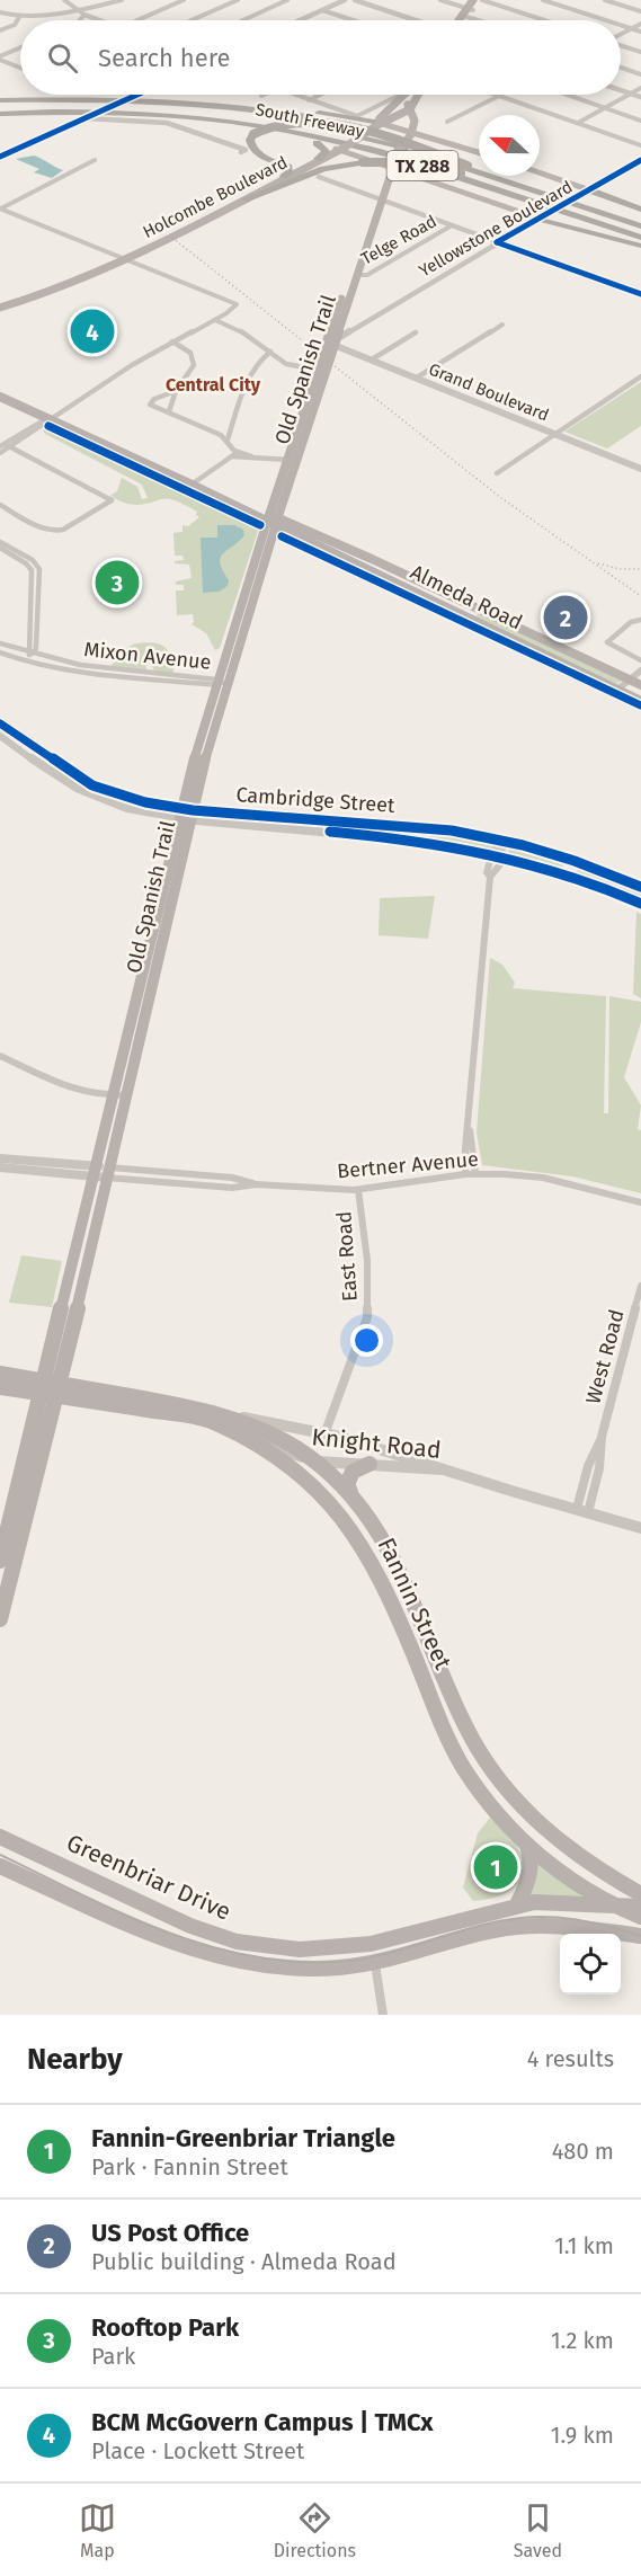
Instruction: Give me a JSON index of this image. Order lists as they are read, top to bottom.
{
  "streets": {
    "highway": ["South Freeway", "TX 288"],
    "main road": [
      "Holcombe Boulevard",
      "Old Spanish Trail",
      "Almeda Road",
      "Fannin Street",
      "Greenbriar Drive"
    ],
    "street": [
      "Yellowstone Boulevard",
      "Telge Road",
      "Grand Boulevard",
      "Mixon Avenue",
      "Cambridge Street",
      "Bertner Avenue",
      "East Road",
      "West Road",
      "Knight Road"
    ]
  },
  "crossings": [
    ["Yellowstone Boulevard", "Old Spanish Trail"],
    ["Yellowstone Boulevard", "Grand Boulevard"],
    ["Telge Road", "Old Spanish Trail"],
    ["Old Spanish Trail", "Grand Boulevard"],
    ["Old Spanish Trail", "Almeda Road"],
    ["Old Spanish Trail", "Mixon Avenue"],
    ["Old Spanish Trail", "Cambridge Street"],
    ["Old Spanish Trail", "Bertner Avenue"],
    ["Old Spanish Trail", "Fannin Street"],
    ["Bertner Avenue", "East Road"],
    ["East Road", "Knight Road"],
    ["West Road", "Knight Road"],
    ["Knight Road", "Fannin Street"],
    ["Fannin Street", "Greenbriar Drive"]
  ],
  "districts": ["Central City"],
  "north": "left",
  "page": {
    "search": "Search here",
    "pins": [
      "4",
      "3",
      "2",
      "1"
    ],
    "heading": ["Nearby", "4 results"],
    "list": [
      {
        "mark": "1",
        "name": "Fannin-Greenbriar Triangle",
        "note": "Park · Fannin Street",
        "value": "480 m"
      },
      {
        "mark": "2",
        "name": "US Post Office",
        "note": "Public building · Almeda Road",
        "value": "1.1 km"
      },
      {
        "mark": "3",
        "name": "Rooftop Park",
        "note": "Park",
        "value": "1.2 km"
      },
      {
        "mark": "4",
        "name": "BCM McGovern Campus | TMCx",
        "note": "Place · Lockett Street",
        "value": "1.9 km"
      }
    ],
    "nav": ["Map", "Directions", "Saved"]
  }
}
